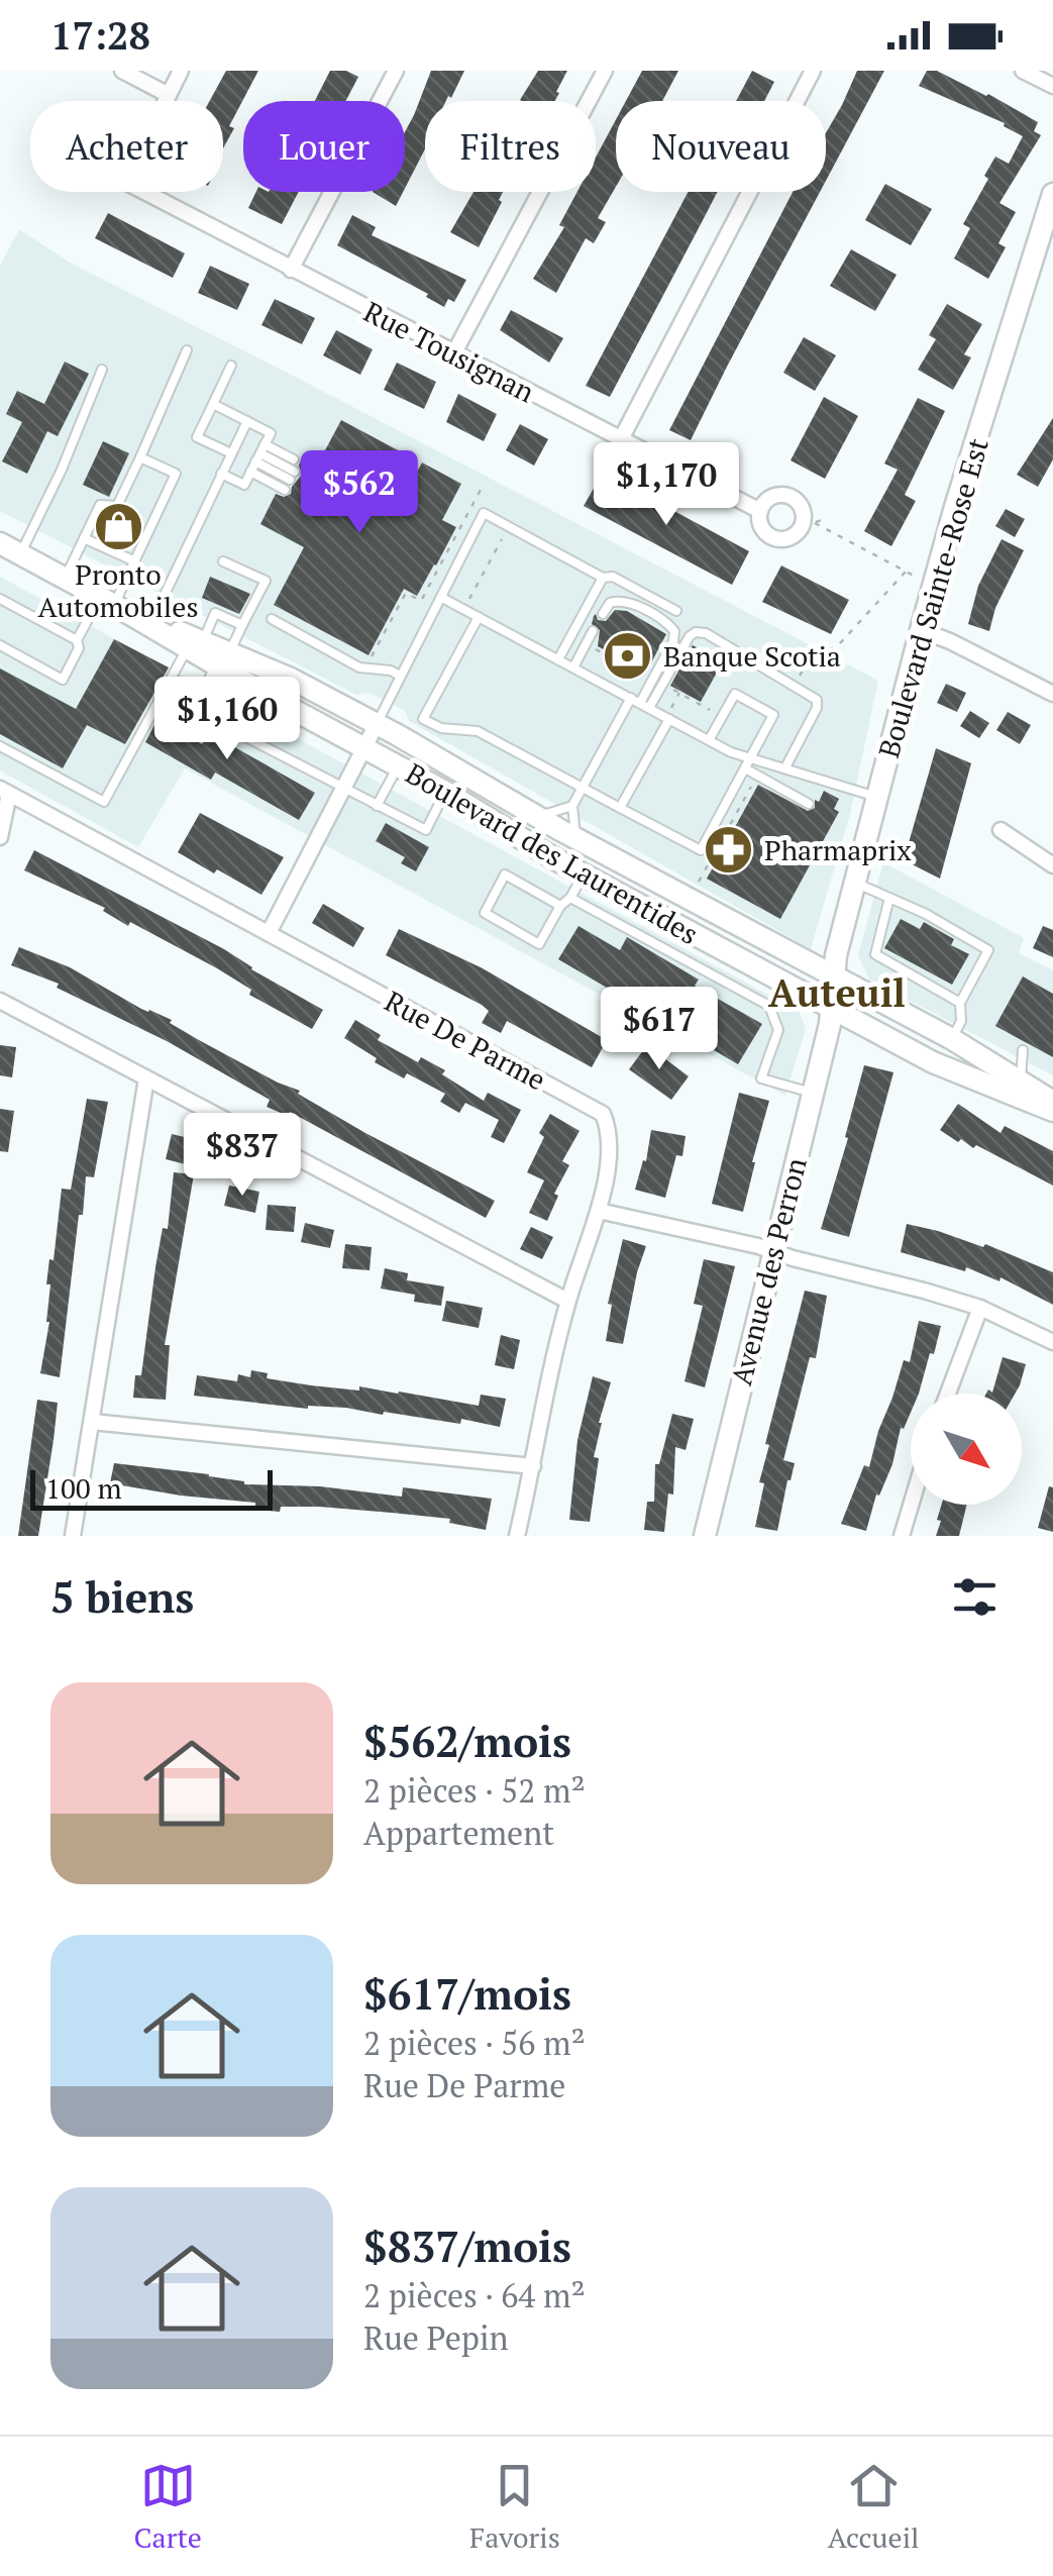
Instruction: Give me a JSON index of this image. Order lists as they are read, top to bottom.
{
  "streets": {
    "main road": ["Boulevard Sainte-Rose Est", "Boulevard des Laurentides", "Avenue des Perron"],
    "street": ["Rue Tousignan", "Rue De Parme"]
  },
  "crossings": [
    ["Boulevard Sainte-Rose Est", "Boulevard des Laurentides"],
    ["Boulevard Sainte-Rose Est", "Avenue des Perron"],
    ["Boulevard des Laurentides", "Avenue des Perron"]
  ],
  "districts": ["Auteuil"],
  "places": {
    "shop": ["Pronto Automobiles"],
    "bank": ["Banque Scotia"],
    "pharmacy": ["Pharmaprix"]
  },
  "scale_bar": "100 m",
  "north": "bottom right",
  "page": {
    "status": "17:28",
    "chip": [
      "Acheter",
      "Louer",
      "Filtres",
      "Nouveau"
    ],
    "price": [
      "$1,170",
      "$562",
      "$1,160",
      "$617",
      "$837"
    ],
    "scale": "100 m",
    "heading": "5 biens",
    "list": [
      {
        "name": "$562/mois",
        "note": "2 pièces · 52 m² · Appartement"
      },
      {
        "name": "$617/mois",
        "note": "2 pièces · 56 m² · Rue De Parme"
      },
      {
        "name": "$837/mois",
        "note": "2 pièces · 64 m² · Rue Pepin"
      }
    ],
    "tabs": ["Carte", "Favoris", "Accueil"]
  }
}
